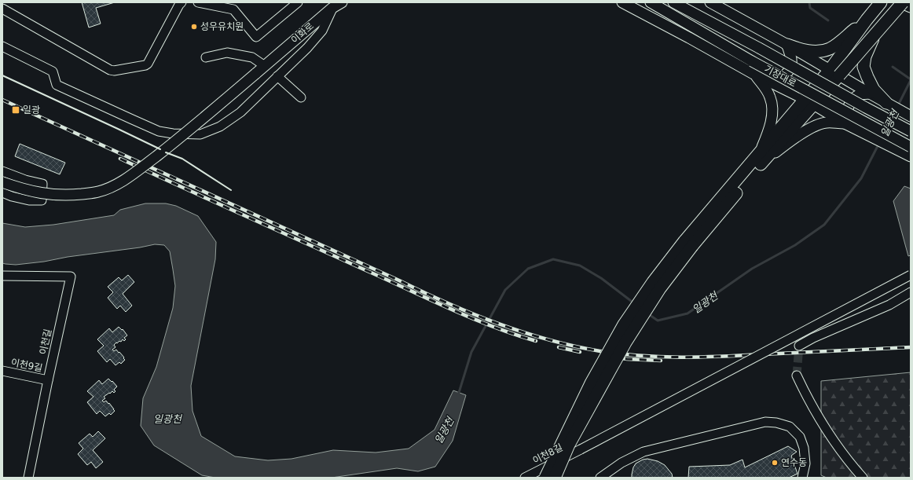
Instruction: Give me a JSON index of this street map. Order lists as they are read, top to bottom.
{
  "streets": {
    "main road": ["이화로", "기장대로"],
    "street": ["이천길", "이천9길", "이천8길"]
  },
  "crossings": [
    ["이천길", "이천9길"]
  ],
  "water": ["일광천"],
  "places": {
    "other": ["성우유치원", "연수동"],
    "transit": ["일광"]
  }
}
